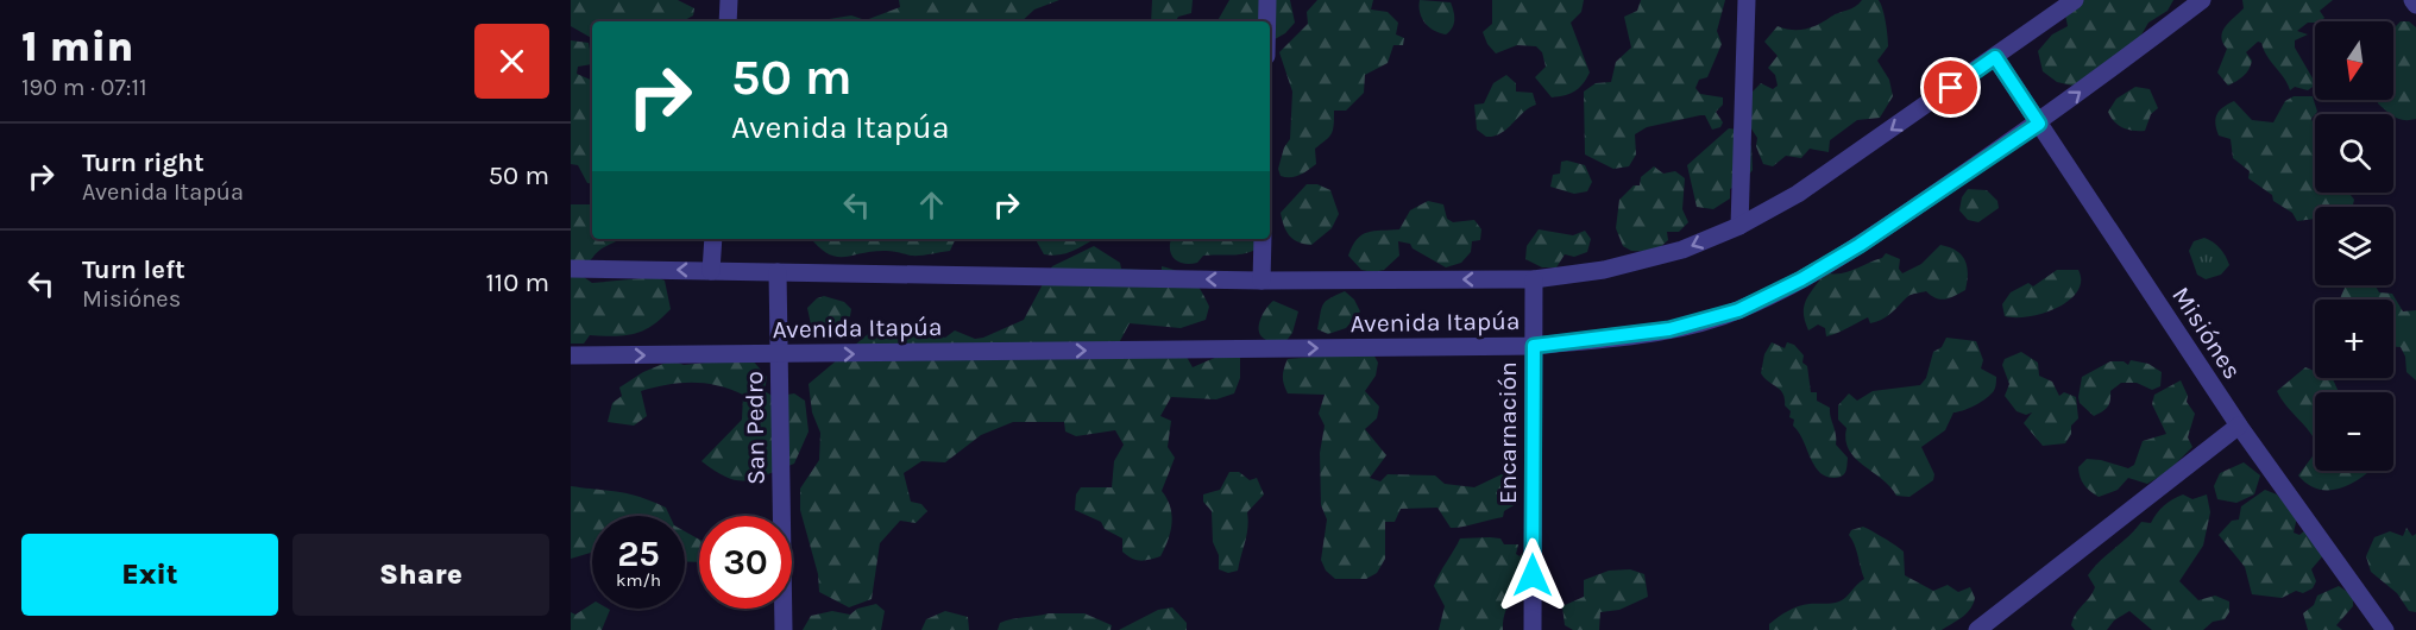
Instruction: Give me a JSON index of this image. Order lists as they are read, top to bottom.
{
  "streets": {
    "street": [
      "Avenida Itapúa",
      "Misiónes",
      "San Pedro",
      "Encarnación"
    ]
  },
  "crossings": [
    ["Avenida Itapúa", "Misiónes"],
    ["Avenida Itapúa", "San Pedro"],
    ["Avenida Itapúa", "Encarnación"]
  ],
  "north": "bottom",
  "page": {
    "heading": ["1 min", "190 m · 07:11"],
    "map_buttons": ["+", "−"],
    "turn": ["50 m", "Avenida Itapúa"],
    "list": [
      {
        "name": "Turn right",
        "note": "Avenida Itapúa",
        "value": "50 m"
      },
      {
        "name": "Turn left",
        "note": "Misiónes",
        "value": "110 m"
      }
    ],
    "speed": "25 km/h",
    "limit": "30",
    "buttons": ["Exit", "Share"]
  }
}
